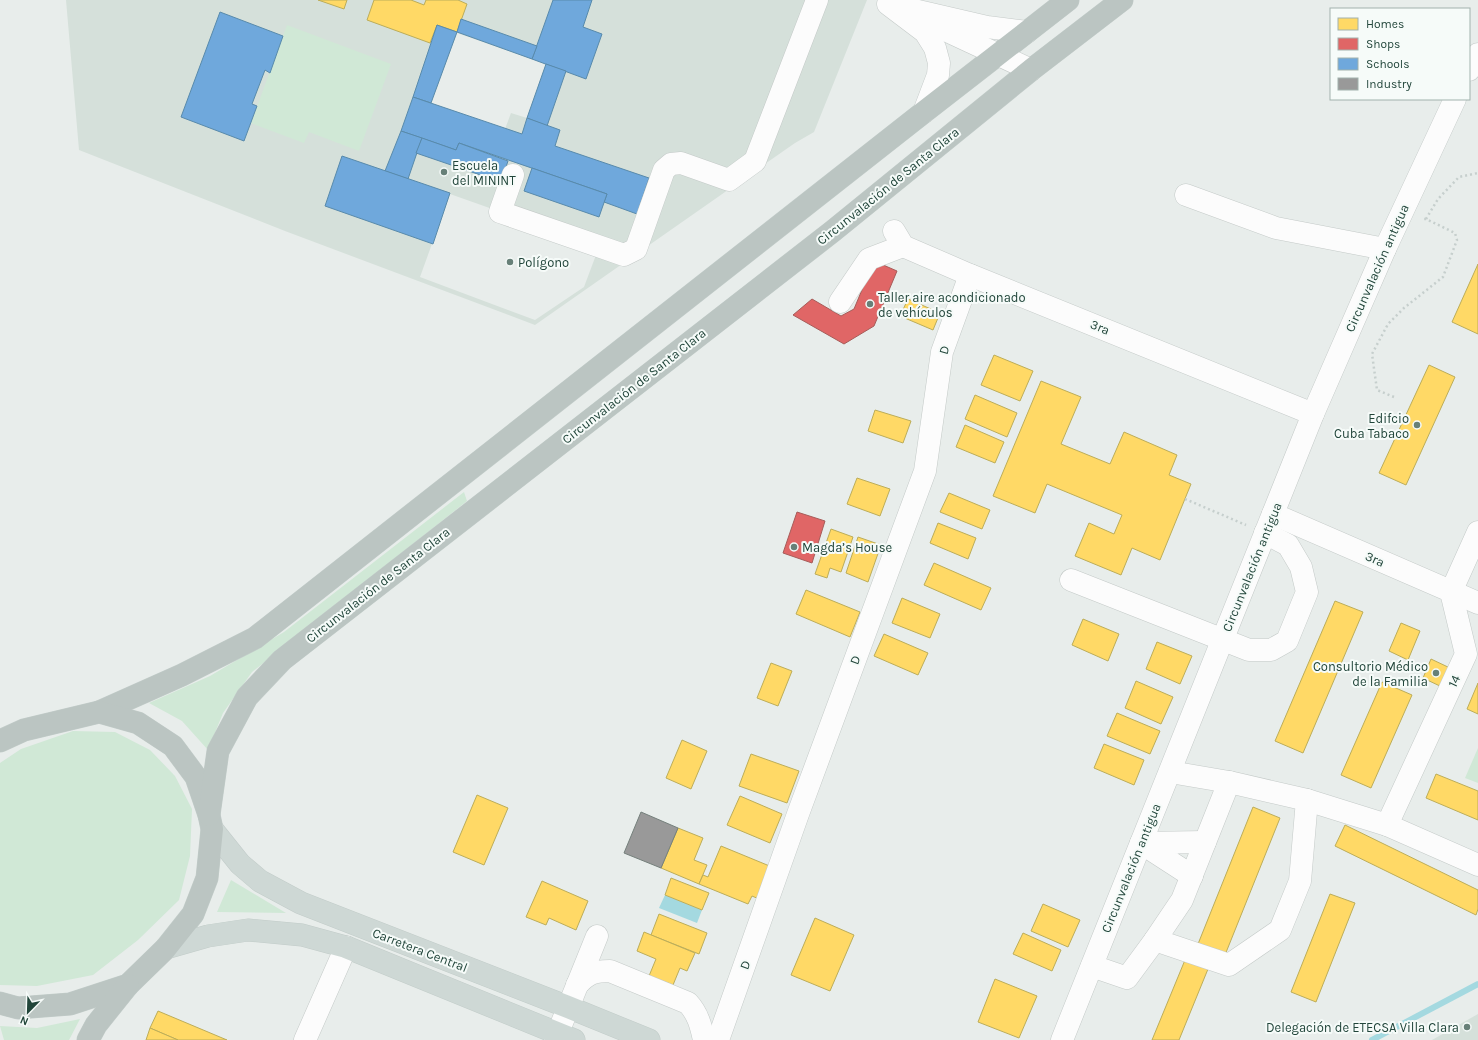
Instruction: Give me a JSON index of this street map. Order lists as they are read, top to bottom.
{
  "streets": {
    "highway": ["Circunvalación de Santa Clara"],
    "main road": ["Carretera Central"],
    "street": [
      "Circunvalación antigua",
      "3ra",
      "D",
      "14"
    ]
  },
  "crossings": [
    ["Circunvalación de Santa Clara", "Carretera Central"],
    ["Circunvalación antigua", "3ra"],
    ["3ra", "D"],
    ["3ra", "14"]
  ],
  "places": [
    "Escuela del MININT",
    "Polígono",
    "Taller aire acondicionado de vehículos",
    "Edifcio Cuba Tabaco",
    "Magda’s House",
    "Consultorio Médico de la Familia",
    "Delegación de ETECSA Villa Clara"
  ],
  "legend": [
    "Homes",
    "Shops",
    "Schools",
    "Industry"
  ],
  "north": "bottom left"
}
